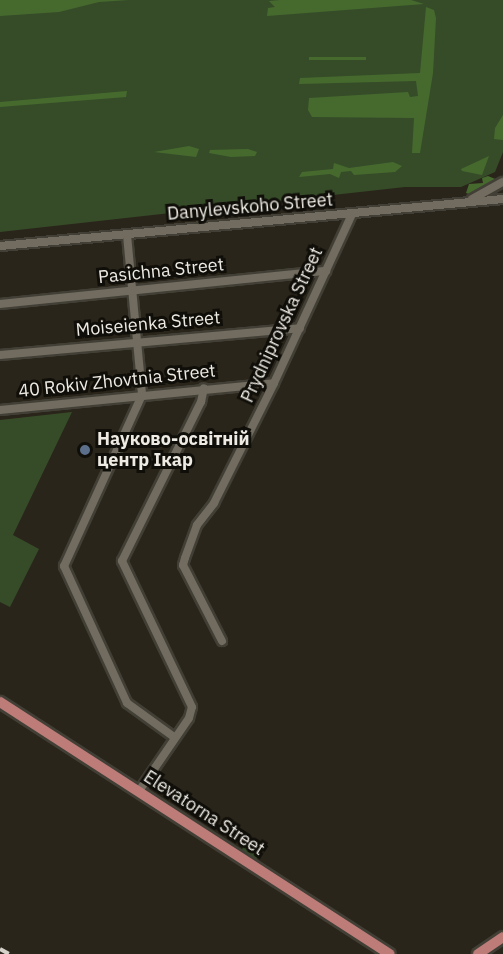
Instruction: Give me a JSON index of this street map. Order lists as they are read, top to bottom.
{
  "streets": {
    "main road": ["Elevatorna Street"],
    "street": [
      "Danylevskoho Street",
      "Pasichna Street",
      "Moiseienka Street",
      "Prydniprovska Street",
      "40 Rokiv Zhovtnia Street"
    ]
  },
  "crossings": [
    ["Danylevskoho Street", "Prydniprovska Street"],
    ["Pasichna Street", "Prydniprovska Street"],
    ["Moiseienka Street", "Prydniprovska Street"],
    ["Prydniprovska Street", "40 Rokiv Zhovtnia Street"]
  ],
  "places": ["Науково-освітній центр Ікар"]
}
